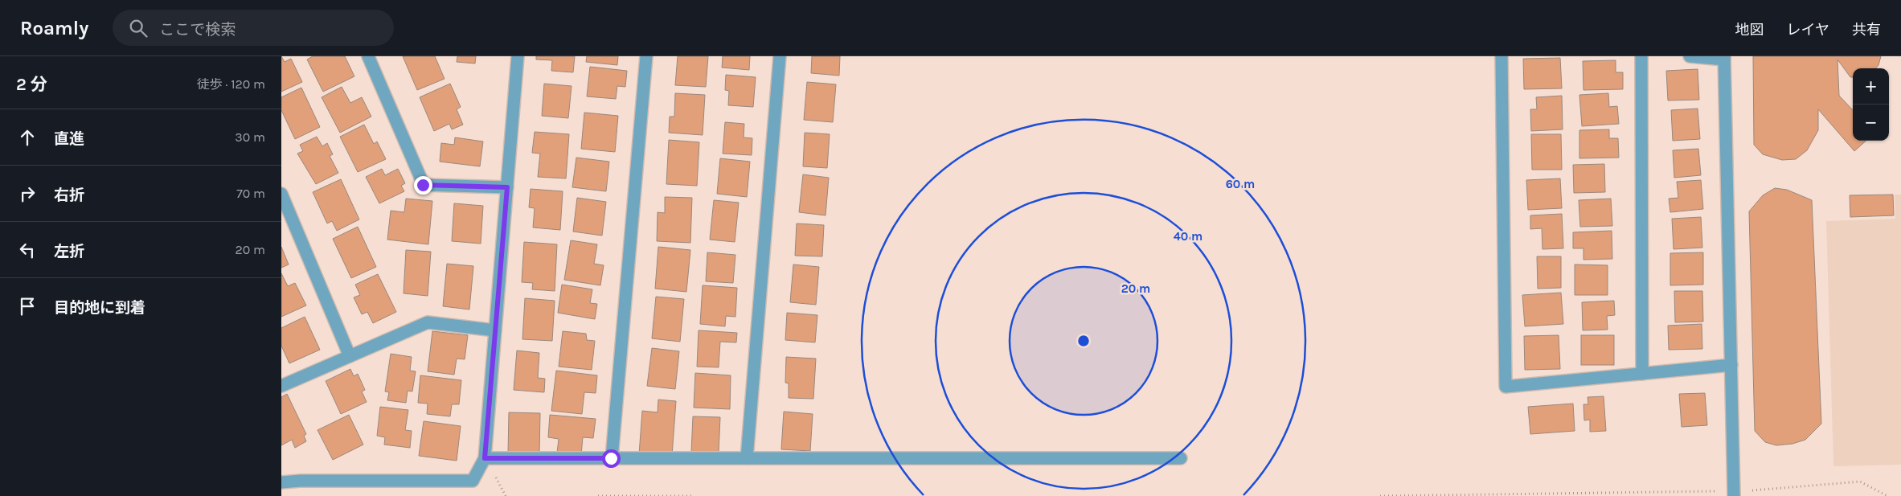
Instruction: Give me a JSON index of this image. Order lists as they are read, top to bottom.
{
  "page": {
    "header": "Roamly",
    "search": "ここで検索",
    "nav": ["地図", "レイヤ", "共有"],
    "heading": ["2 分", "徒歩 · 120 m"],
    "map_buttons": ["+", "−"],
    "list": [
      ["直進", "30 m"],
      ["右折", "70 m"],
      ["左折", "20 m"],
      "目的地に到着"
    ]
  },
  "rings": ["60 m", "40 m", "20 m"]
}
